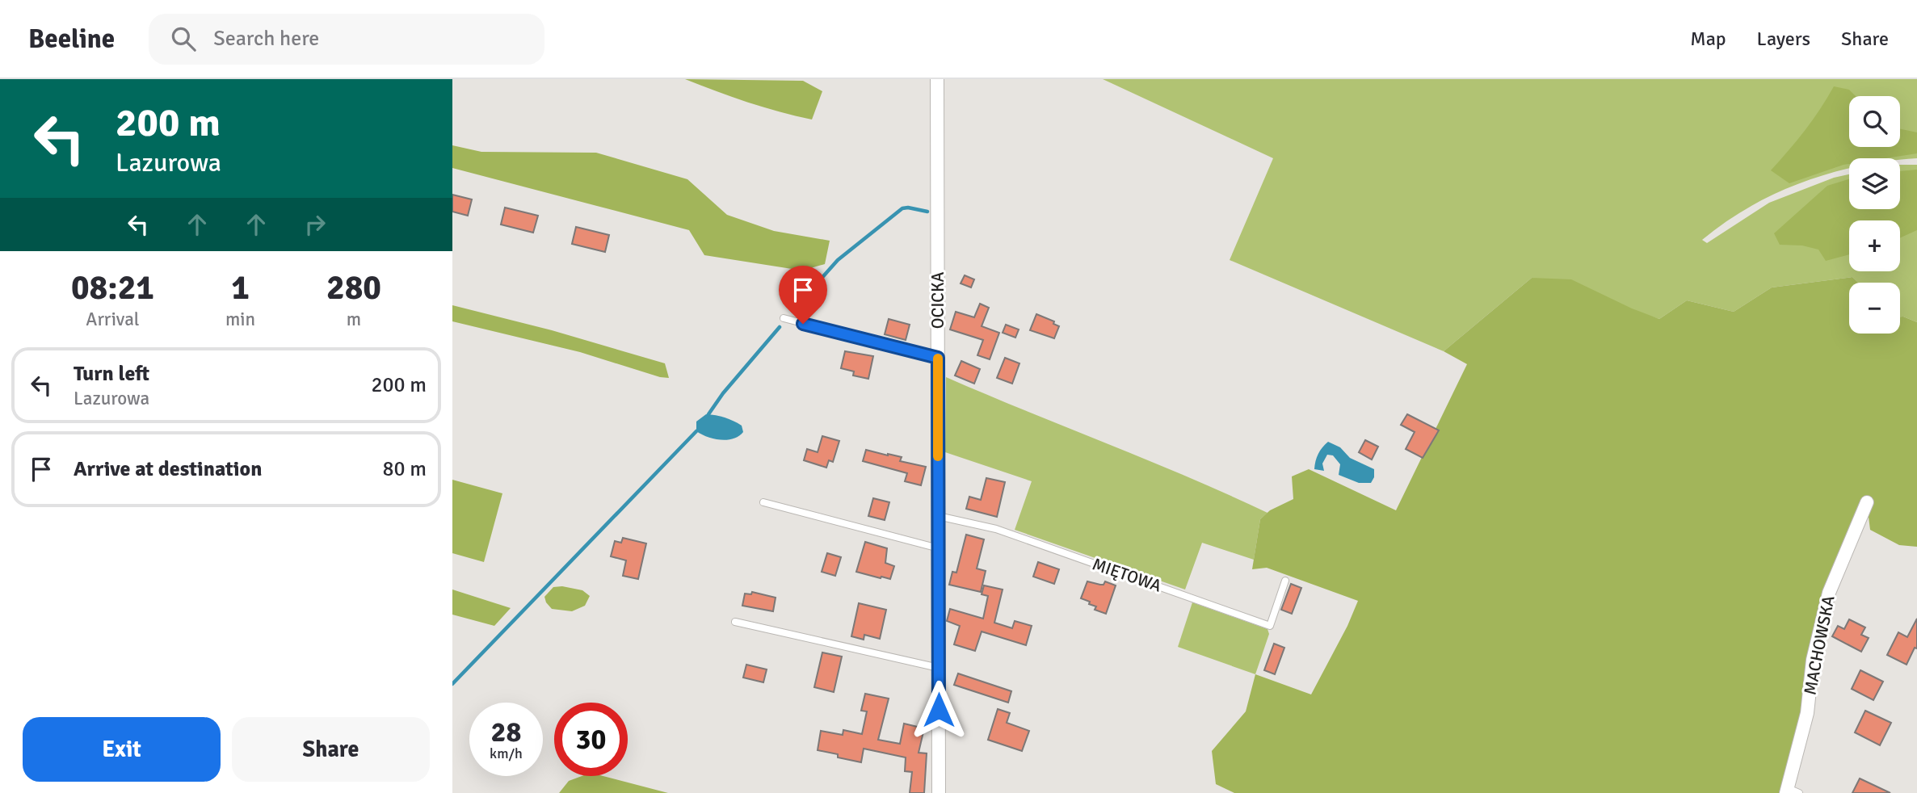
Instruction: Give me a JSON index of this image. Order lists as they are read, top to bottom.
{
  "streets": {
    "street": ["OCICKA", "MACHOWSKA"],
    "lane": ["MIĘTOWA"]
  },
  "crossings": [
    ["OCICKA", "MIĘTOWA"]
  ],
  "page": {
    "header": "Beeline",
    "search": "Search here",
    "nav": ["Map", "Layers", "Share"],
    "turn": ["200 m", "Lazurowa"],
    "map_buttons": ["+", "−"],
    "eta": [
      "08:21",
      "Arrival",
      "1",
      "min",
      "280",
      "m"
    ],
    "list": [
      {
        "name": "Turn left",
        "note": "Lazurowa",
        "value": "200 m"
      },
      {
        "name": "Arrive at destination",
        "value": "80 m"
      }
    ],
    "speed": "28 km/h",
    "limit": "30",
    "buttons": ["Exit", "Share"]
  }
}
